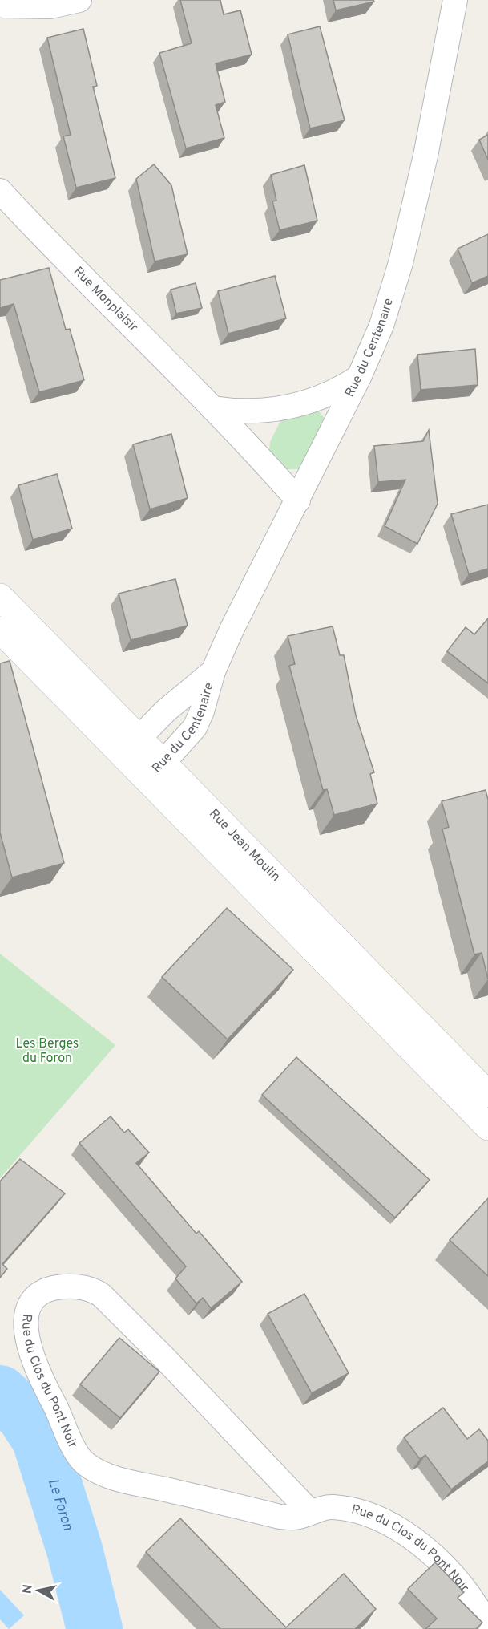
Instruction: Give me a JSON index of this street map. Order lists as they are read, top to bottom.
{
  "streets": {
    "street": [
      "Rue Monplaisir",
      "Rue du Centenaire",
      "Rue Jean Moulin",
      "Rue du Clos du Pont Noir"
    ]
  },
  "crossings": [
    ["Rue Monplaisir", "Rue du Centenaire"],
    ["Rue du Centenaire", "Rue Jean Moulin"]
  ],
  "water": ["Le Foron"],
  "parks": ["Les Berges du Foron"],
  "north": "left"
}
